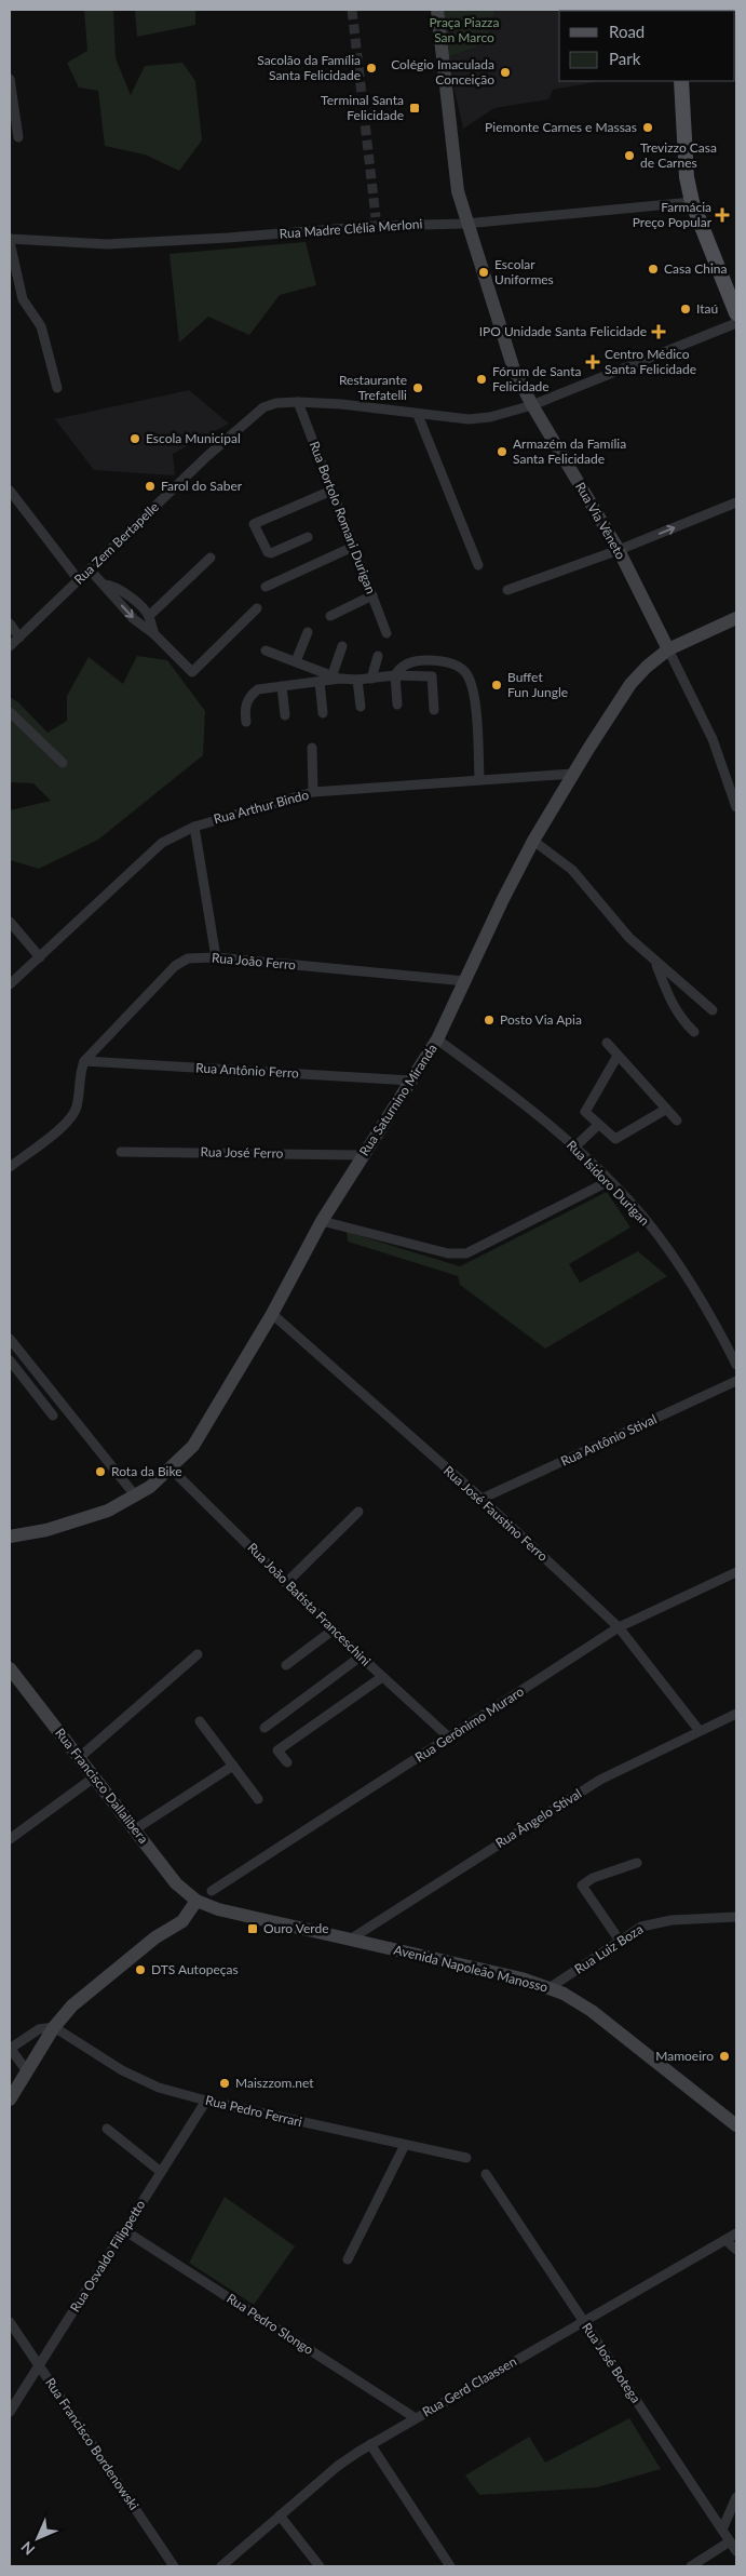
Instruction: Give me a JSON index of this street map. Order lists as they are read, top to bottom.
{
  "streets": {
    "main road": [
      "Rua Via Vêneto",
      "Rua Saturnino Miranda",
      "Rua Francisco Dallalibera",
      "Avenida Napoleão Manosso"
    ],
    "street": [
      "Rua Madre Clélia Merloni",
      "Rua Bortolo Romani Durigan",
      "Rua Zem Bertapelle",
      "Rua Arthur Bindo",
      "Rua João Ferro",
      "Rua Antônio Ferro",
      "Rua José Ferro",
      "Rua Isidoro Durigan",
      "Rua Antônio Stival",
      "Rua José Faustino Ferro",
      "Rua João Batista Franceschini",
      "Rua Gerônimo Muraro",
      "Rua Ângelo Stival",
      "Rua Luiz Boza",
      "Rua Pedro Ferrari",
      "Rua Osvaldo Filippetto",
      "Rua Pedro Slongo",
      "Rua José Botega",
      "Rua Gerd Claassen",
      "Rua Francisco Bordenowski"
    ]
  },
  "crossings": [
    ["Rua Madre Clélia Merloni", "Rua Via Vêneto"],
    ["Rua Bortolo Romani Durigan", "Rua Zem Bertapelle"],
    ["Rua Via Vêneto", "Rua Zem Bertapelle"],
    ["Rua Via Vêneto", "Rua Saturnino Miranda"],
    ["Rua Arthur Bindo", "Rua Saturnino Miranda"],
    ["Rua João Ferro", "Rua Antônio Ferro"],
    ["Rua João Ferro", "Rua Saturnino Miranda"],
    ["Rua Antônio Ferro", "Rua Saturnino Miranda"],
    ["Rua Saturnino Miranda", "Rua José Ferro"],
    ["Rua Saturnino Miranda", "Rua Isidoro Durigan"],
    ["Rua Saturnino Miranda", "Rua José Faustino Ferro"],
    ["Rua Saturnino Miranda", "Rua João Batista Franceschini"],
    ["Rua Antônio Stival", "Rua José Faustino Ferro"],
    ["Rua José Faustino Ferro", "Rua Gerônimo Muraro"],
    ["Rua José Faustino Ferro", "Rua Ângelo Stival"],
    ["Rua João Batista Franceschini", "Rua Gerônimo Muraro"],
    ["Rua Francisco Dallalibera", "Avenida Napoleão Manosso"],
    ["Rua Ângelo Stival", "Avenida Napoleão Manosso"],
    ["Rua Luiz Boza", "Avenida Napoleão Manosso"],
    ["Rua Pedro Ferrari", "Rua Osvaldo Filippetto"],
    ["Rua Osvaldo Filippetto", "Rua Pedro Slongo"],
    ["Rua Osvaldo Filippetto", "Rua Francisco Bordenowski"],
    ["Rua Pedro Slongo", "Rua Gerd Claassen"],
    ["Rua José Botega", "Rua Gerd Claassen"]
  ],
  "parks": ["Praça Piazza San Marco"],
  "places": {
    "other": [
      "Sacolão da Família Santa Felicidade",
      "Colégio Imaculada Conceição",
      "Piemonte Carnes e Massas",
      "Trevizzo Casa de Carnes",
      "Casa China",
      "Escolar Uniformes",
      "Itaú",
      "Fórum de Santa Felicidade",
      "Restaurante Trefatelli",
      "Escola Municipal",
      "Armazém da Família Santa Felicidade",
      "Farol do Saber",
      "Buffet Fun Jungle",
      "Posto Via Apia",
      "Rota da Bike",
      "DTS Autopeças",
      "Mamoeiro",
      "Maiszzom.net"
    ],
    "transit": ["Terminal Santa Felicidade", "Ouro Verde"],
    "health": ["Farmácia Preço Popular", "IPO Unidade Santa Felicidade", "Centro Médico Santa Felicidade"]
  },
  "legend": ["Road", "Park"],
  "north": "bottom left"
}
